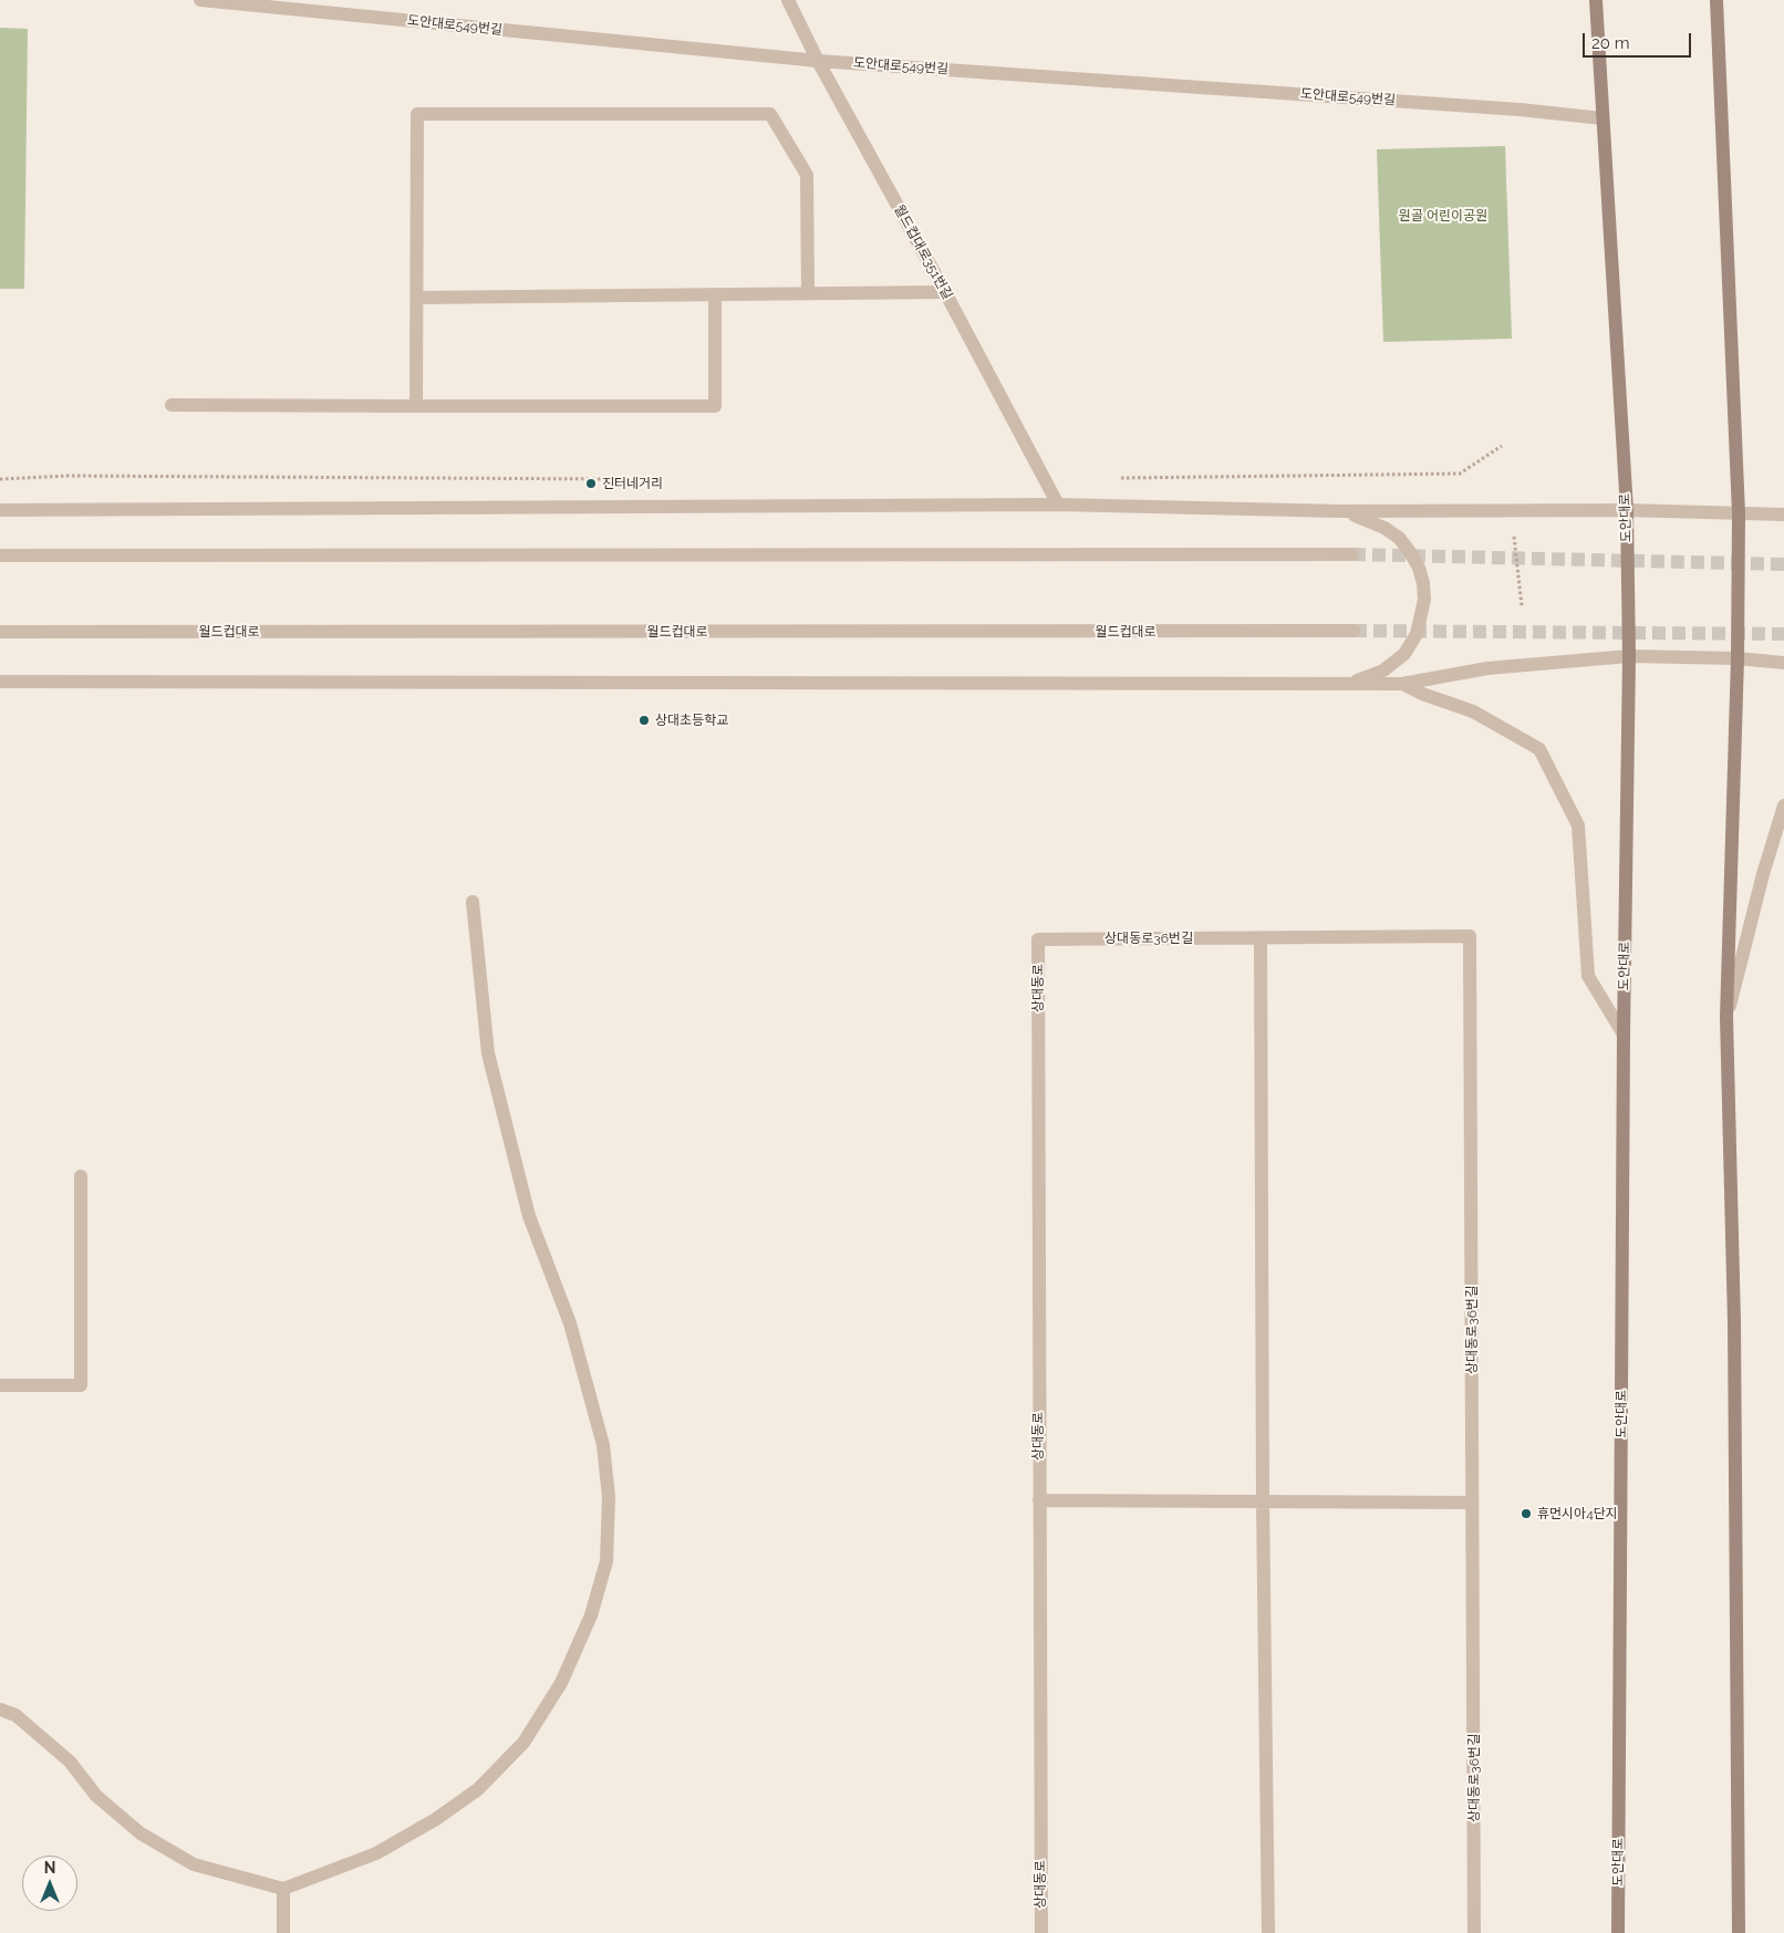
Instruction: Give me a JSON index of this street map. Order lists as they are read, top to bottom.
{
  "streets": {
    "main road": ["도안대로"],
    "street": [
      "도안대로549번길",
      "월드컵대로351번길",
      "월드컵대로",
      "상대동로36번길",
      "상대동로"
    ]
  },
  "crossings": [
    ["도안대로549번길", "월드컵대로351번길"],
    ["도안대로549번길", "도안대로"],
    ["상대동로36번길", "상대동로"]
  ],
  "parks": ["원골 어린이공원"],
  "places": ["진터네거리", "상대초등학교", "휴먼시아4단지"],
  "scale_bar": "20 m",
  "north": "top"
}
